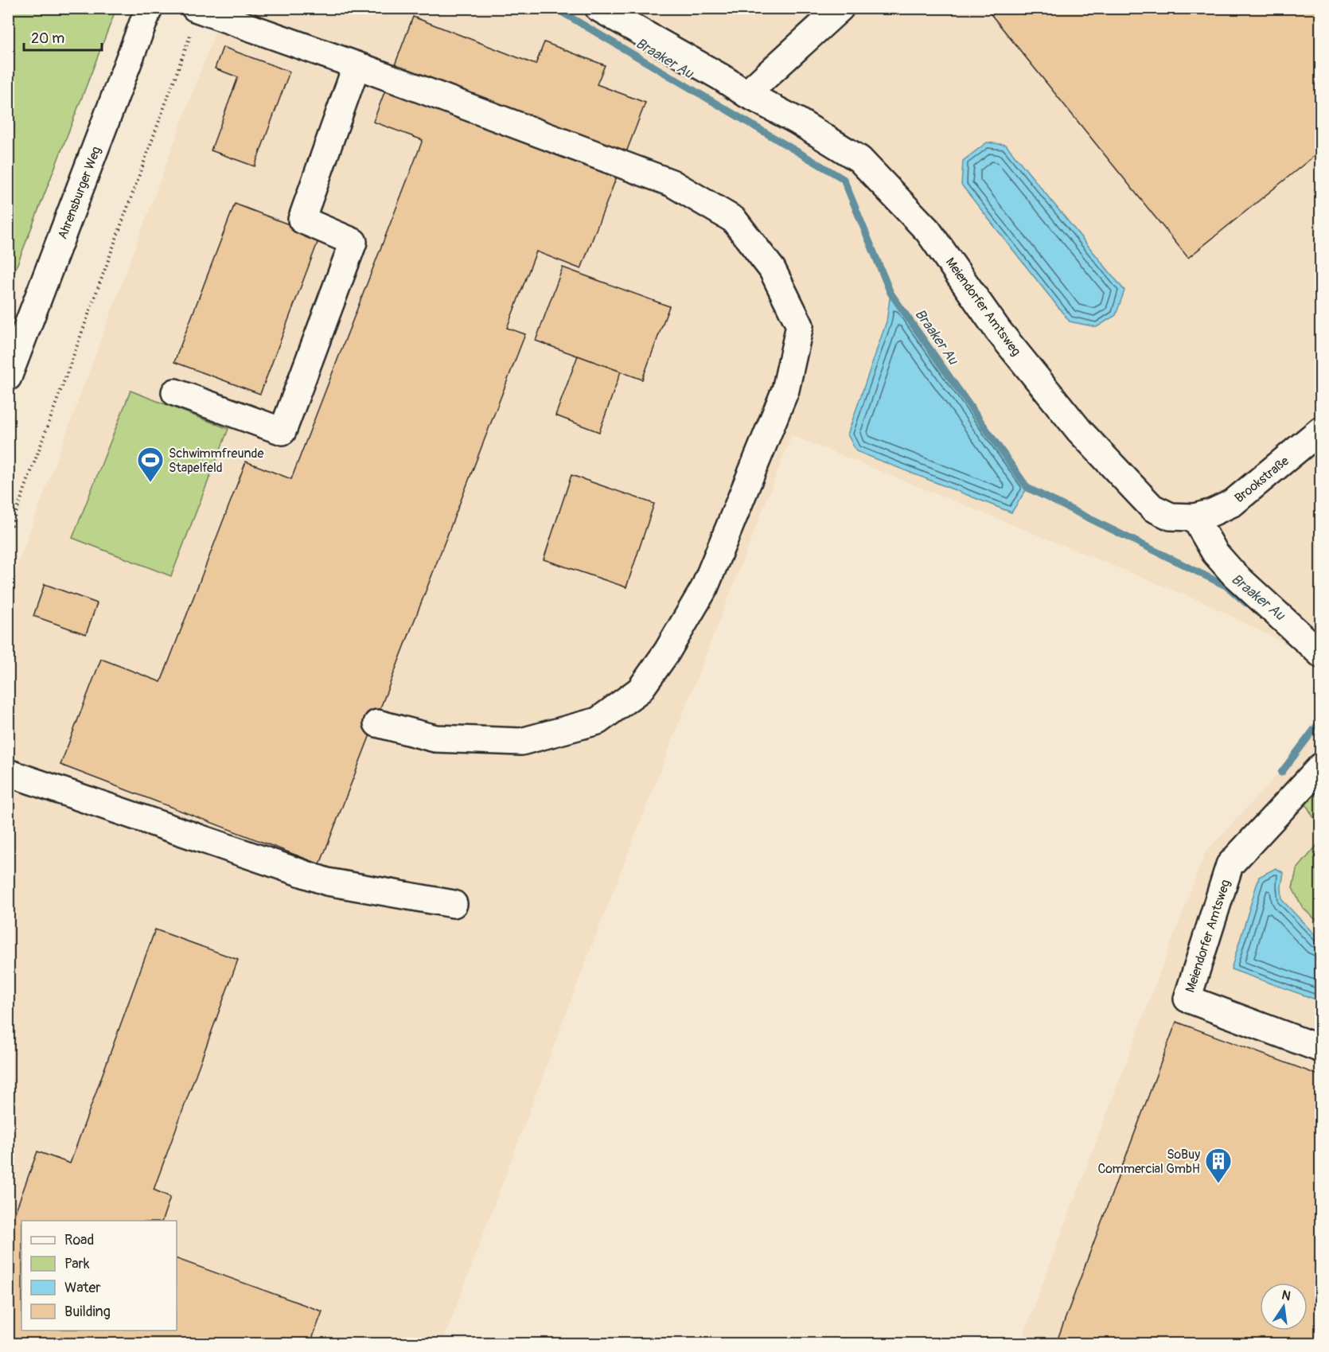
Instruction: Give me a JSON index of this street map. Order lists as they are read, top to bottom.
{
  "streets": {
    "street": ["Ahrensburger Weg", "Meiendorfer Amtsweg", "Brookstraße"]
  },
  "crossings": [
    ["Meiendorfer Amtsweg", "Brookstraße"]
  ],
  "water": ["Braaker Au"],
  "places": {
    "sports": ["Schwimmfreunde Stapelfeld"],
    "building": ["SoBuy Commercial GmbH"]
  },
  "legend": [
    "Road",
    "Park",
    "Water",
    "Building"
  ],
  "scale_bar": "20 m",
  "north": "top"
}
